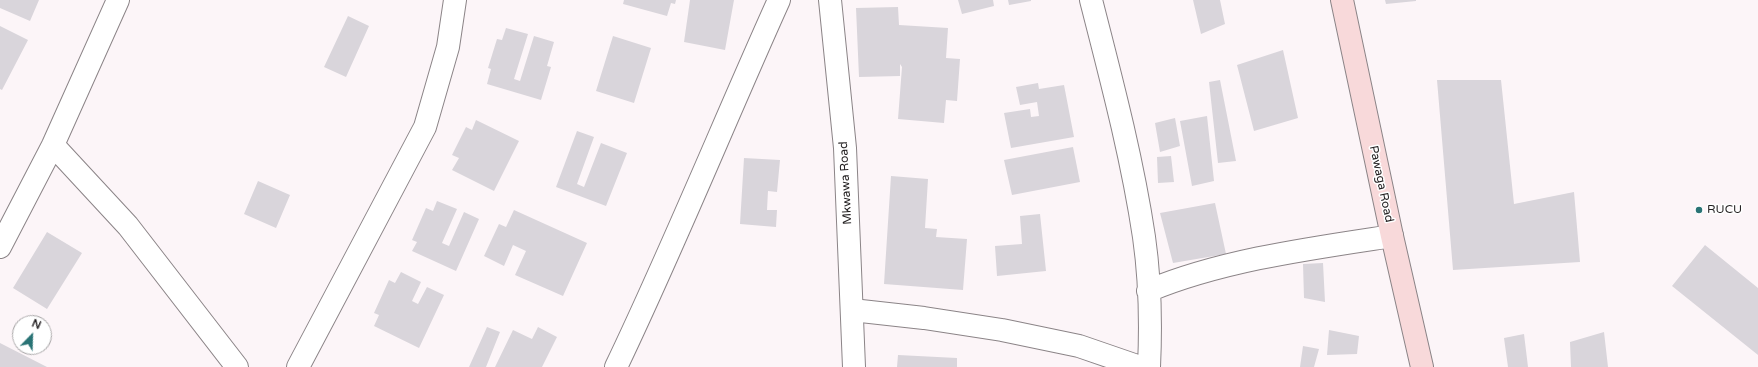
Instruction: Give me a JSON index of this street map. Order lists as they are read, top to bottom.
{
  "streets": {
    "main road": ["Pawaga Road"],
    "street": ["Mkwawa Road"]
  },
  "places": ["RUCU"],
  "north": "top right"
}
